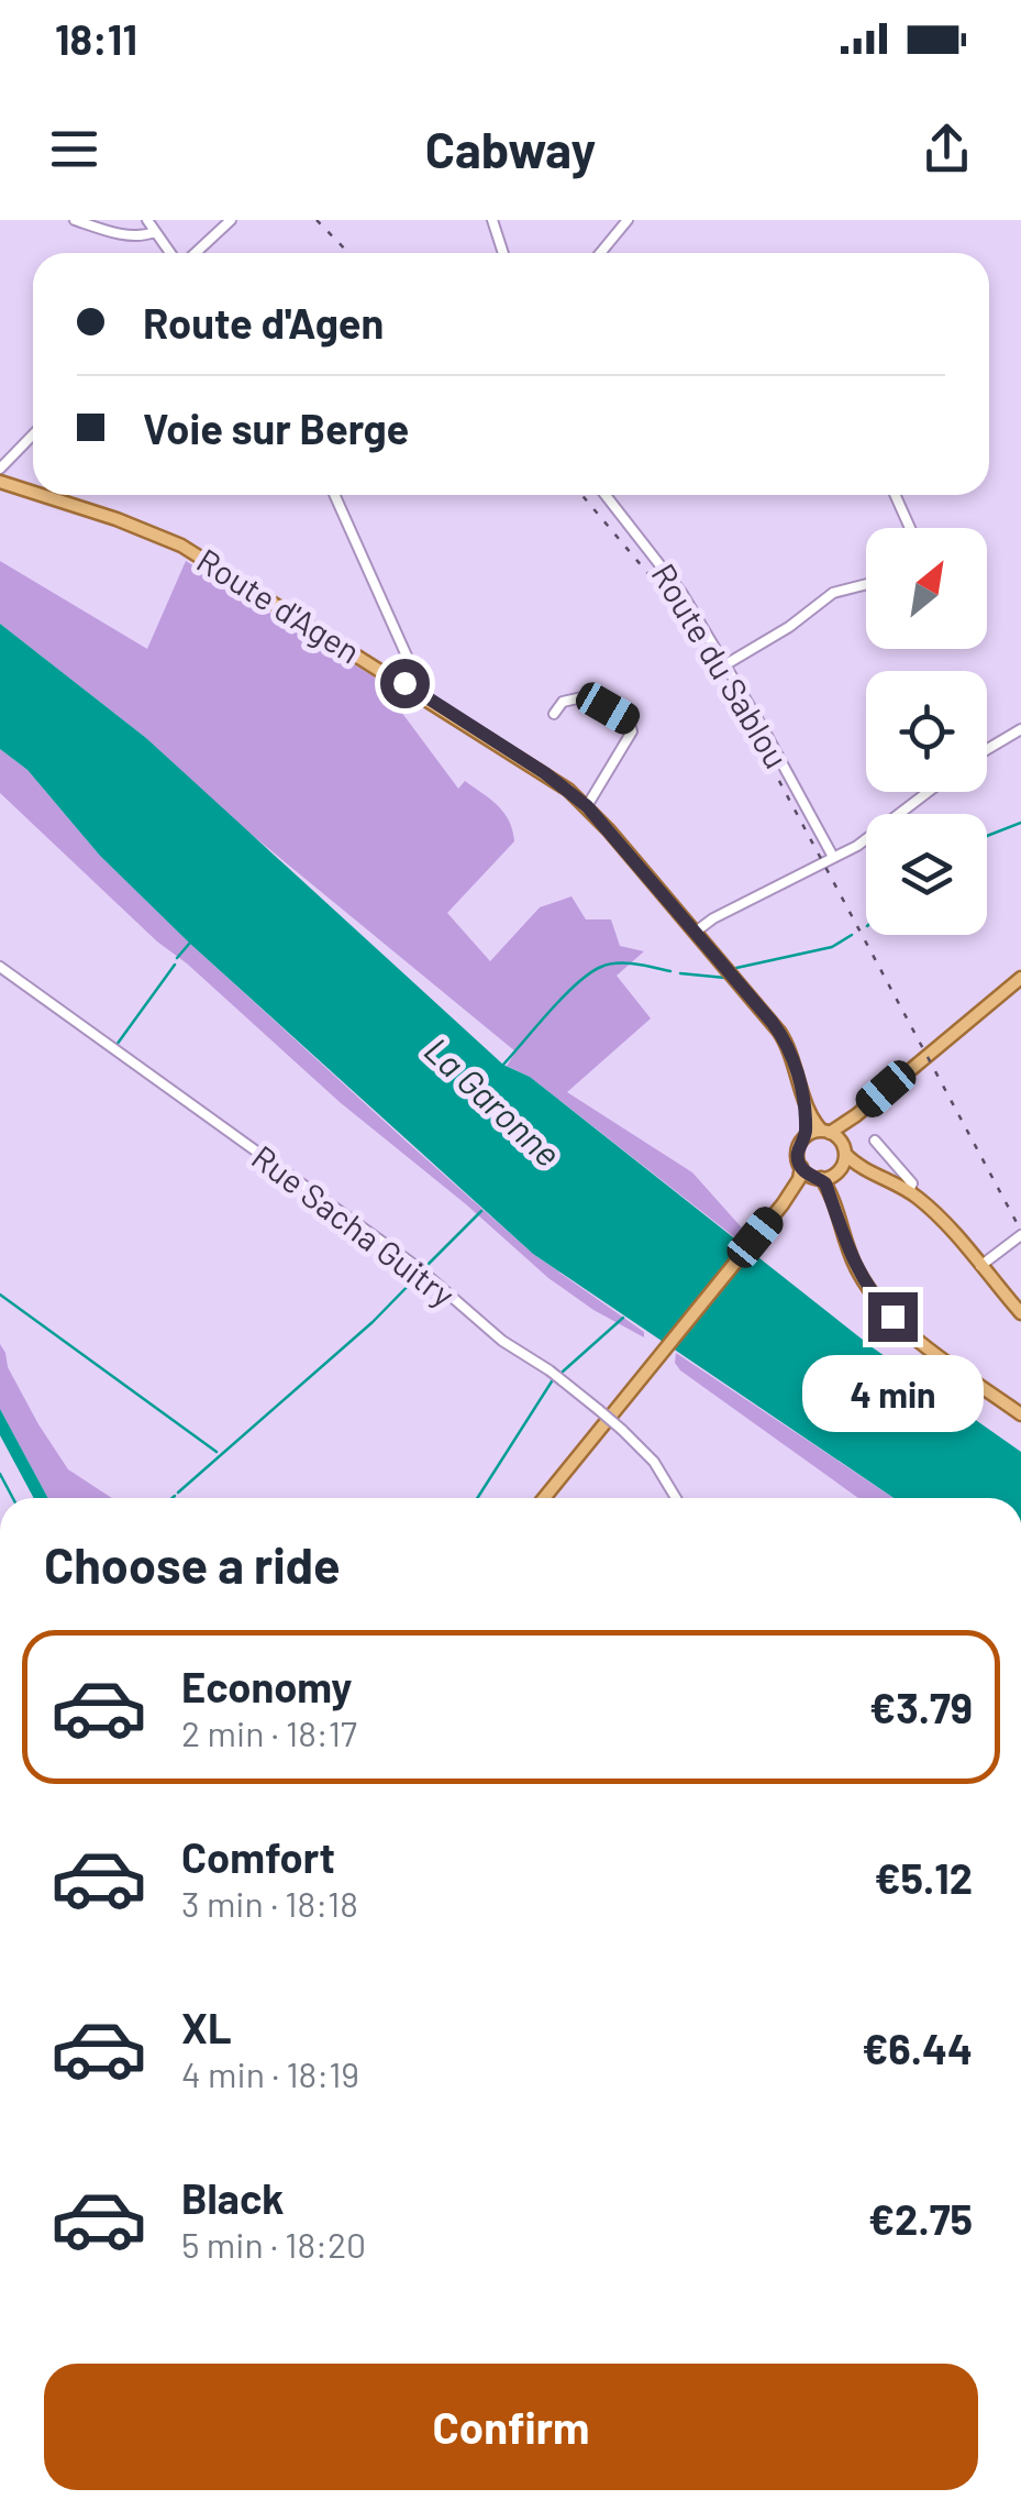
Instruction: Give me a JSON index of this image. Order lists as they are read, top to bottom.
{
  "streets": {
    "main road": ["Route d'Agen"],
    "street": ["Route du Sablou", "Rue Sacha Guitry"]
  },
  "water": ["La Garonne"],
  "north": "top right",
  "page": {
    "status": "18:11",
    "header": "Cabway",
    "banner": ["Route d'Agen", "Voie sur Berge"],
    "bubble": "4 min",
    "heading": "Choose a ride",
    "list": [
      {
        "name": "Economy",
        "note": "2 min · 18:17",
        "value": "€3.79"
      },
      {
        "name": "Comfort",
        "note": "3 min · 18:18",
        "value": "€5.12"
      },
      {
        "name": "XL",
        "note": "4 min · 18:19",
        "value": "€6.44"
      },
      {
        "name": "Black",
        "note": "5 min · 18:20",
        "value": "€2.75"
      }
    ],
    "buttons": "Confirm"
  }
}
